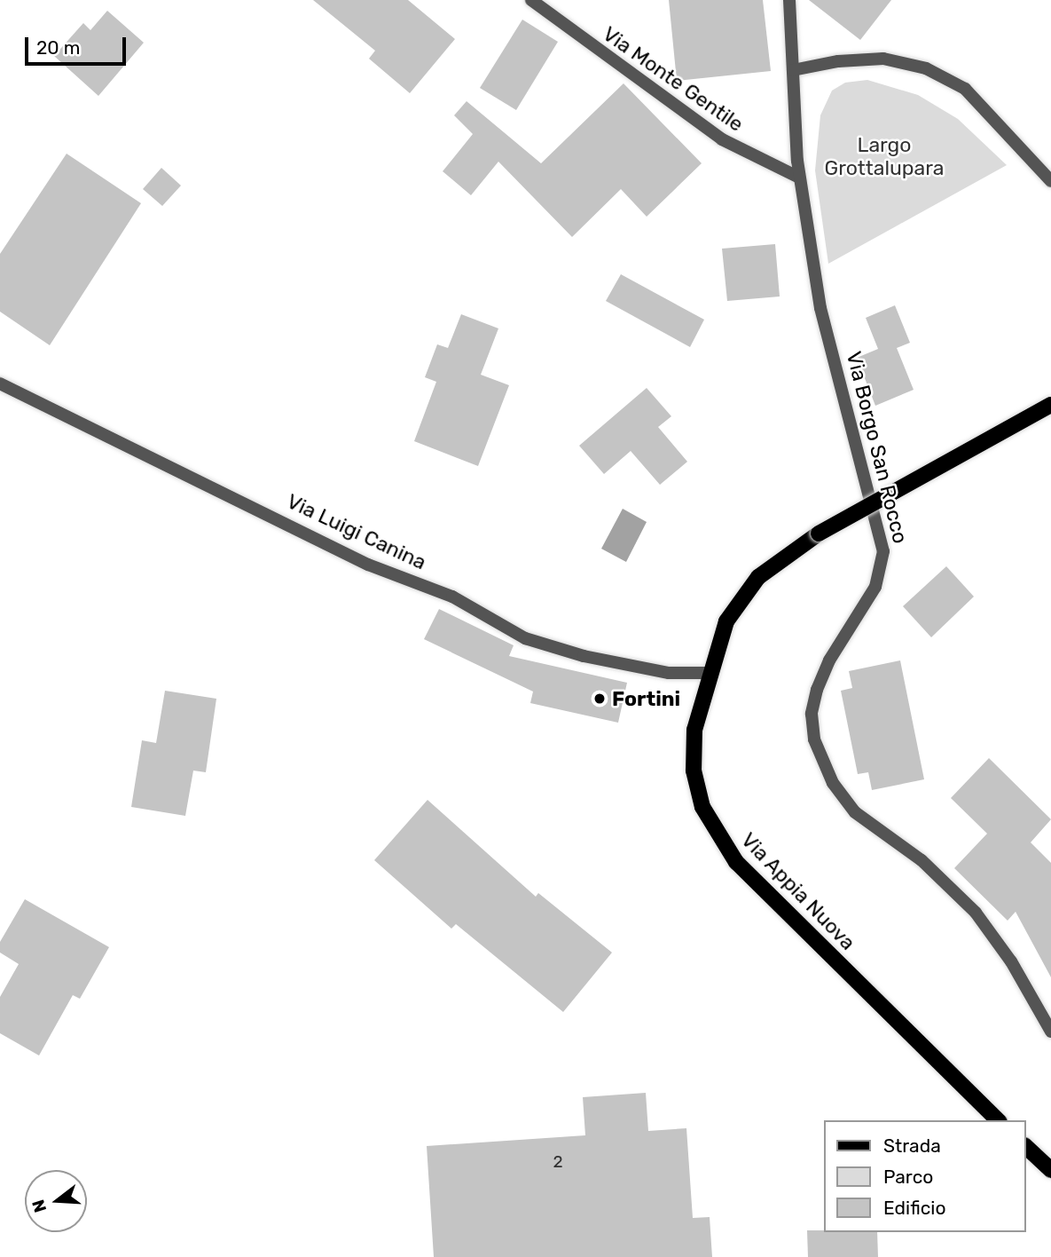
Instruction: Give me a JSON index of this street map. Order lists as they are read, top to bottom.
{
  "streets": {
    "main road": ["Via Appia Nuova"],
    "street": ["Via Monte Gentile", "Via Borgo San Rocco", "Via Luigi Canina"]
  },
  "crossings": [
    ["Via Monte Gentile", "Via Borgo San Rocco"],
    ["Via Luigi Canina", "Via Appia Nuova"]
  ],
  "parks": ["Largo Grottalupara"],
  "places": ["Fortini"],
  "house_numbers": ["2"],
  "legend": ["Strada", "Parco", "Edificio"],
  "scale_bar": "20 m",
  "north": "left"
}
